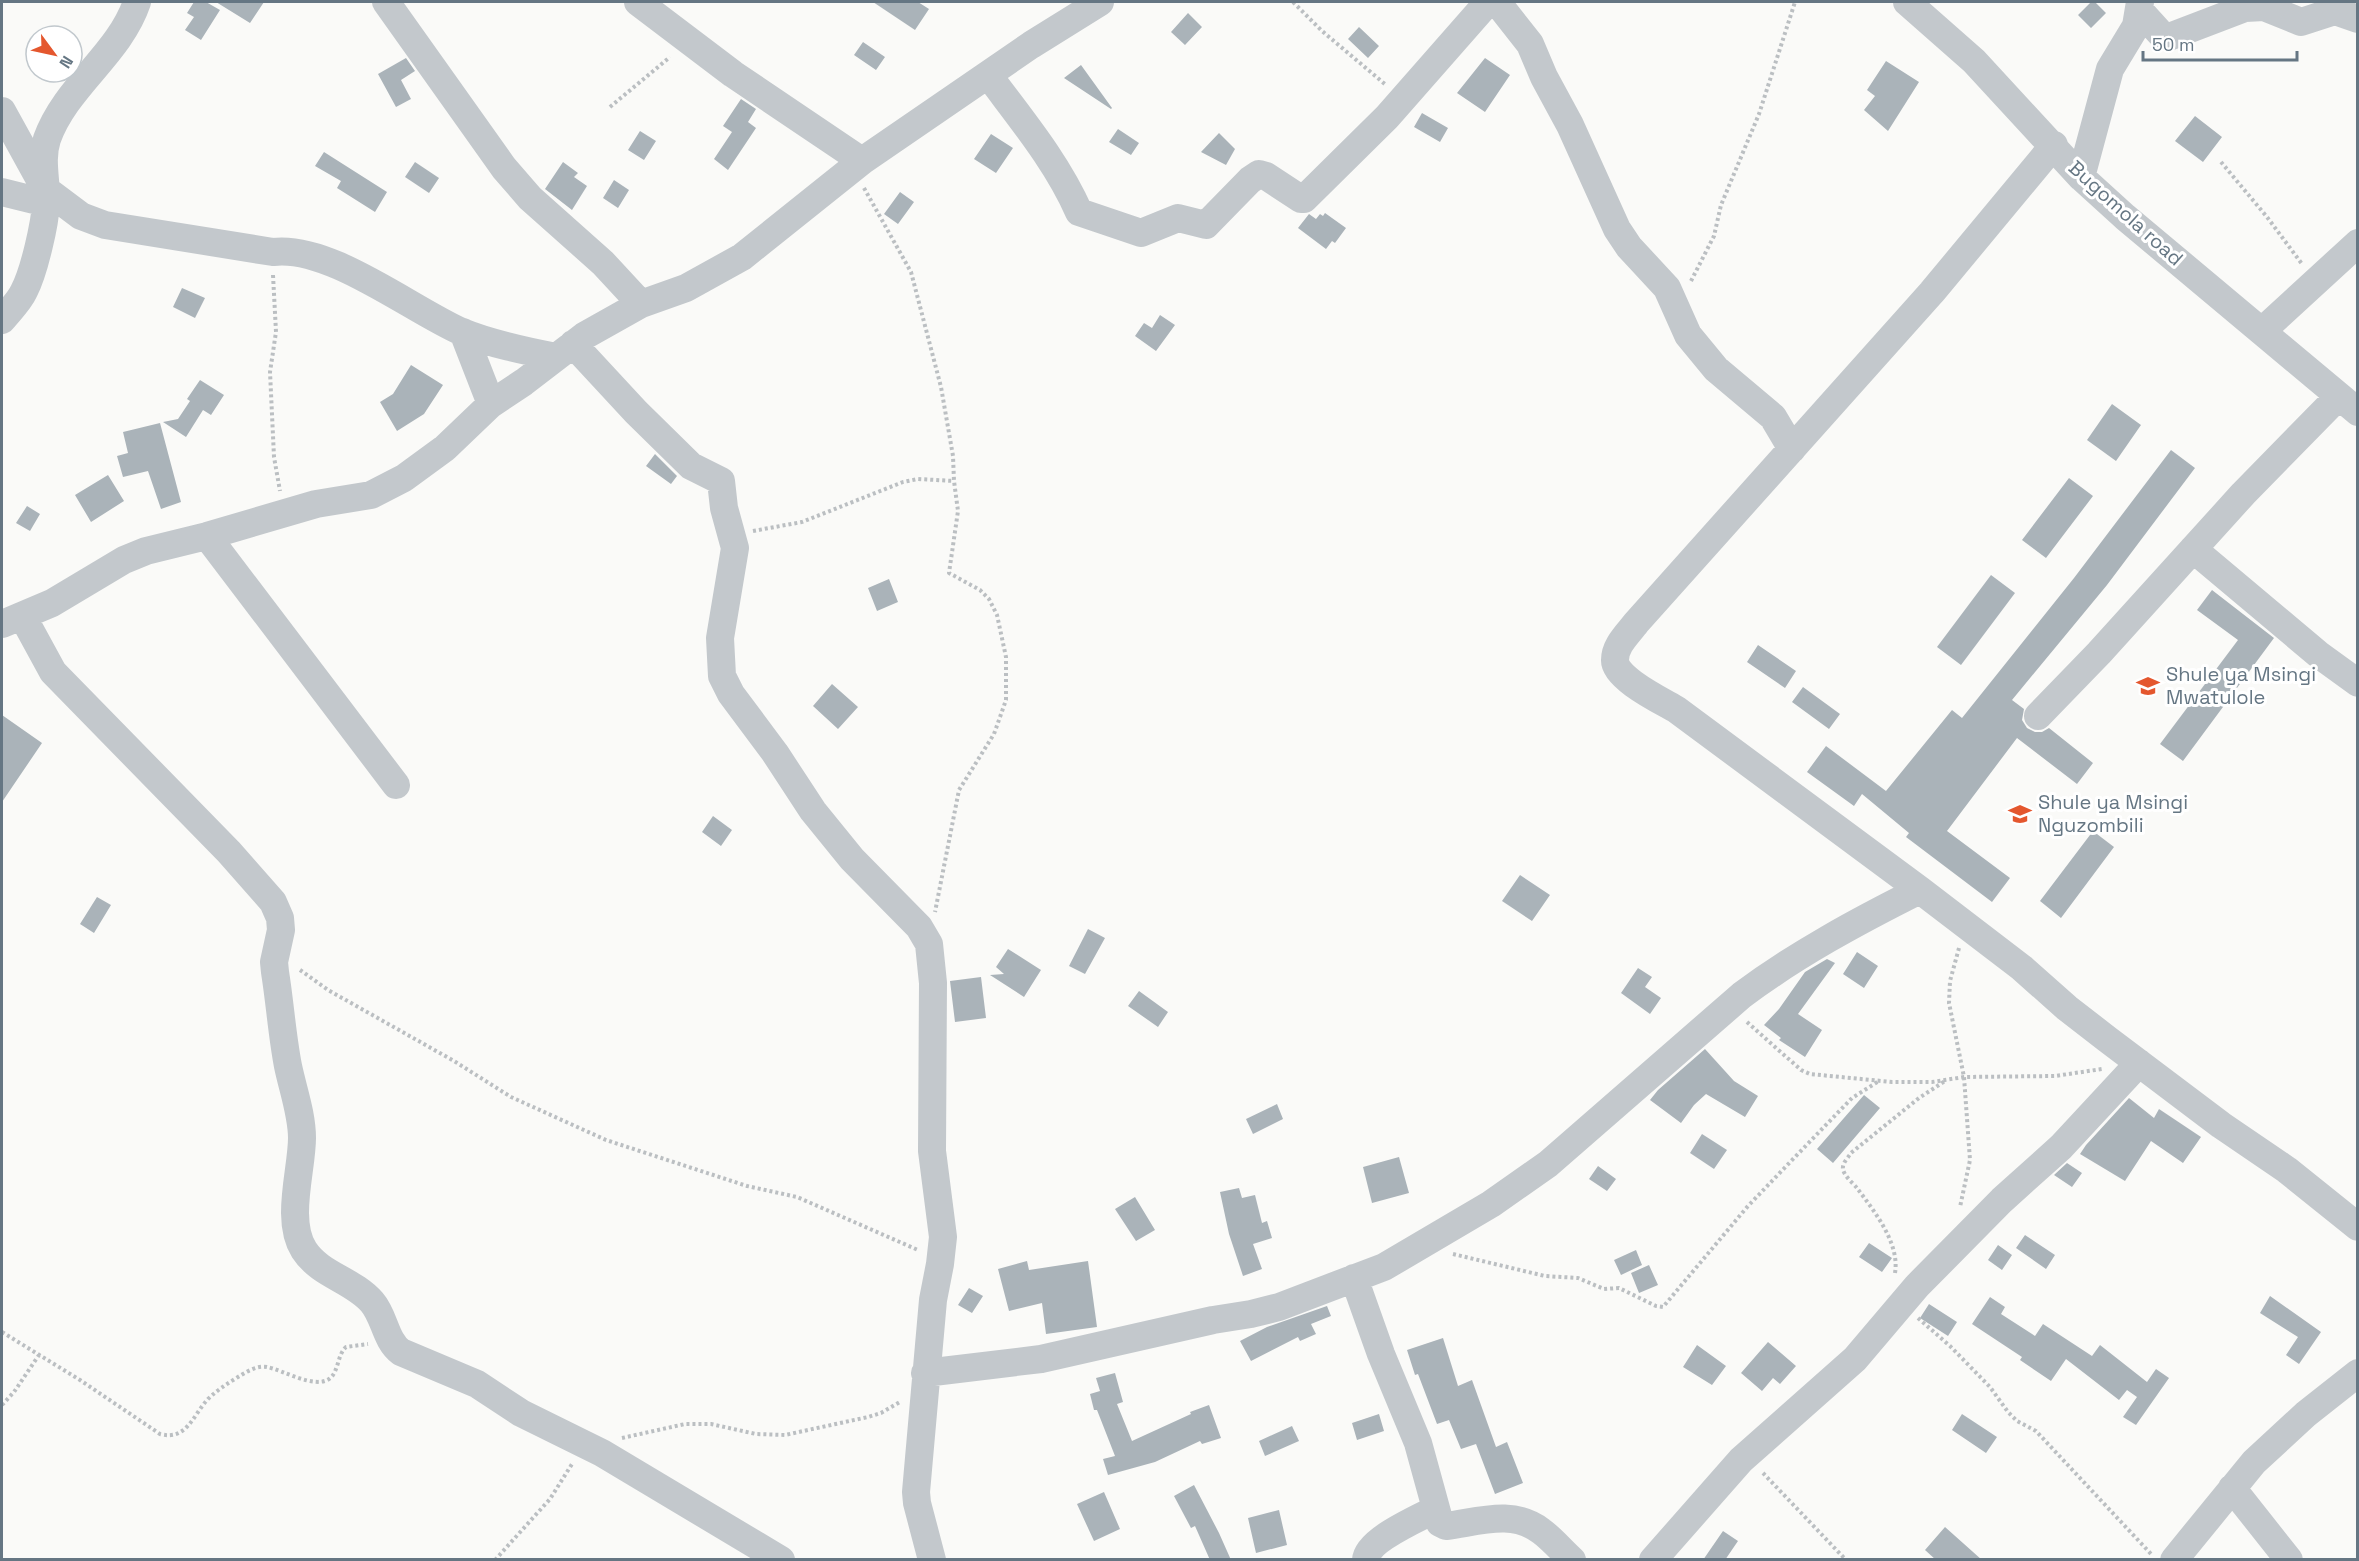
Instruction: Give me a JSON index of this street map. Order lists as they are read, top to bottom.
{
  "streets": {
    "street": ["Bugomola road"]
  },
  "places": {
    "school or university": ["Shule ya Msingi Mwatulole", "Shule ya Msingi Nguzombili"]
  },
  "scale_bar": "50 m",
  "north": "bottom right"
}
